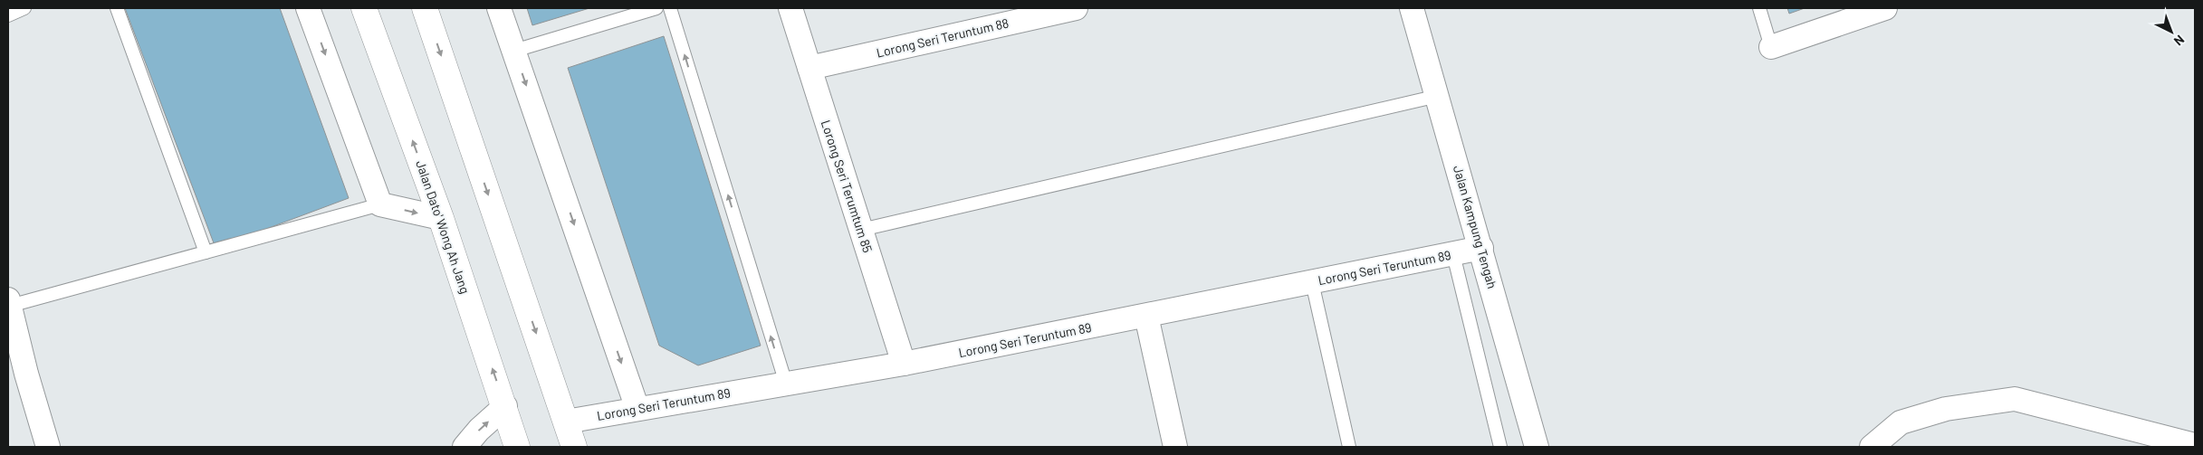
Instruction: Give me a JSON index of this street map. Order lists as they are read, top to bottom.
{
  "streets": {
    "main road": ["Jalan Dato' Wong Ah Jang"],
    "street": [
      "Lorong Seri Teruntum 88",
      "Lorong Seri Terumtum 85",
      "Jalan Kampung Tengah",
      "Lorong Seri Teruntum 89"
    ]
  },
  "crossings": [
    ["Lorong Seri Teruntum 88", "Lorong Seri Terumtum 85"],
    ["Lorong Seri Terumtum 85", "Lorong Seri Teruntum 89"],
    ["Jalan Kampung Tengah", "Lorong Seri Teruntum 89"]
  ],
  "north": "bottom right"
}
